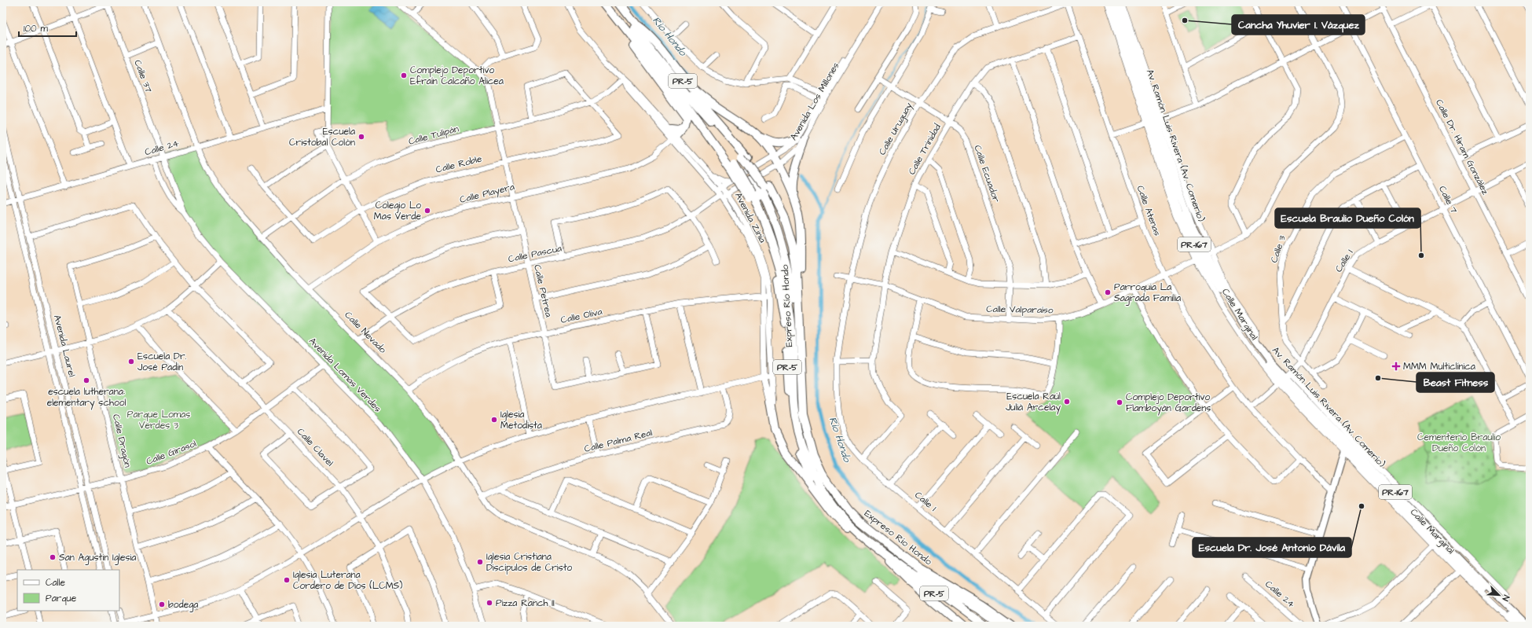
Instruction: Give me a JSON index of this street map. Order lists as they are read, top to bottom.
{
  "streets": {
    "highway": ["PR-5", "Expreso Río Hondo"],
    "main road": ["Av. Ramón Luis Rivera (Av. Comerío)", "PR-167"],
    "street": [
      "Calle 37",
      "Avenida Los Millones",
      "Calle Uruguay",
      "Calle Tulipán",
      "Calle Dr. Hiram González",
      "Calle 24",
      "Calle Trinidad",
      "Calle Roble",
      "Calle Ecuador",
      "Calle Playera",
      "Calle 7",
      "Calle Atenas",
      "Avenida Zinia",
      "Calle 3",
      "Calle Pascua",
      "Calle 1",
      "Calle Petrea",
      "Calle Valparaíso",
      "Calle Marginal",
      "Calle Oliva",
      "Calle Nevado",
      "Avenida Laurel",
      "Avenida Lomas Verdes",
      "Calle Dragón",
      "Calle Palma Real",
      "Calle Clavel",
      "Calle Girasol"
    ]
  },
  "crossings": [
    ["Calle 37", "Calle 24"],
    ["Calle 37", "Avenida Lomas Verdes"],
    ["Avenida Los Millones", "Avenida Zinia"],
    ["Avenida Los Millones", "Calle Pascua"],
    ["Calle Uruguay", "Calle Ecuador"],
    ["Calle Uruguay", "Calle Atenas"],
    ["Calle Uruguay", "Calle 1"],
    ["Calle Uruguay", "Calle Valparaíso"],
    ["Calle Tulipán", "Calle Roble"],
    ["Calle Tulipán", "Avenida Zinia"],
    ["Calle Tulipán", "Calle Petrea"],
    ["Calle Tulipán", "Calle Nevado"],
    ["Av. Ramón Luis Rivera (Av. Comerío)", "Calle 1"],
    ["Av. Ramón Luis Rivera (Av. Comerío)", "Calle Marginal"],
    ["Calle Dr. Hiram González", "Calle 1"],
    ["Calle 24", "Calle Nevado"],
    ["Calle 24", "Avenida Laurel"],
    ["Calle 24", "Avenida Lomas Verdes"],
    ["Calle Trinidad", "Calle Ecuador"],
    ["Calle Trinidad", "Calle Atenas"],
    ["Calle Trinidad", "Calle 1"],
    ["Calle Trinidad", "Calle Valparaíso"],
    ["Calle Roble", "Calle Petrea"],
    ["Calle Ecuador", "Calle Valparaíso"],
    ["Calle Playera", "Avenida Zinia"],
    ["Calle Playera", "Calle Petrea"],
    ["Calle Playera", "Calle Nevado"],
    ["Calle 7", "Calle 3"],
    ["Calle 7", "Calle 1"],
    ["Calle Atenas", "Calle Valparaíso"],
    ["Avenida Zinia", "Calle Pascua"],
    ["Avenida Zinia", "Calle Oliva"],
    ["Calle 3", "Calle 1"],
    ["Calle Pascua", "Calle Petrea"],
    ["Calle Pascua", "Calle Nevado"],
    ["Calle 1", "Calle Marginal"],
    ["Calle Petrea", "Calle Oliva"],
    ["Calle Valparaíso", "Calle Marginal"],
    ["Calle Oliva", "Calle Nevado"],
    ["Calle Nevado", "Calle Palma Real"],
    ["Avenida Laurel", "Calle Girasol"],
    ["Avenida Lomas Verdes", "Calle Girasol"],
    ["Calle Dragón", "Calle Girasol"],
    ["Calle Clavel", "Calle Girasol"]
  ],
  "water": ["Río Hondo"],
  "parks": ["Parque Lomas Verdes 3", "Cementerio Braulio Dueño Colón"],
  "places": {
    "other": [
      "Cancha Yhuvier I. Vázquez",
      "Complejo Deportivo Efraín Calcaño Alicea",
      "Escuela Cristobal Colón",
      "Colegio Lo Mas Verde",
      "Escuela Braulio Dueño Colón",
      "Parroquia La Sagrada Familia",
      "Escuela Dr. José Padín",
      "Beast Fitness",
      "escuela lutherana: elementary school",
      "Escuela Raúl Juliá Arcelay",
      "Complejo Deportivo Flamboyán Gardens",
      "Iglesia Metodista",
      "Escuela Dr. José Antonio Dávila",
      "San Agustin Iglesia",
      "Iglesia Cristiana Discípulos de Cristo",
      "Iglesia Luterana Cordero de Dios (LCMS)",
      "Pizza Ranch II",
      "bodega"
    ],
    "health": ["MMM Multiclínica"]
  },
  "legend": ["Calle", "Parque"],
  "scale_bar": "100 m",
  "north": "bottom right"
}
